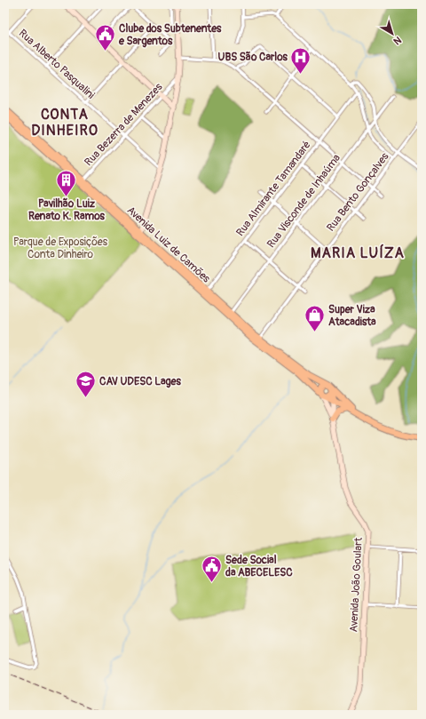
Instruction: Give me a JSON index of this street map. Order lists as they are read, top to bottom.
{
  "streets": {
    "main road": ["Avenida Luiz de Camões"],
    "street": [
      "Rua Alberto Pasqualini",
      "Rua Bezerra de Menezes",
      "Rua Almirante Tamandaré",
      "Rua Bento Gonçalves",
      "Rua Visconde de Inhaúma",
      "Avenida João Goulart"
    ]
  },
  "crossings": [
    ["Rua Alberto Pasqualini", "Rua Bezerra de Menezes"],
    ["Rua Bezerra de Menezes", "Avenida Luiz de Camões"],
    ["Rua Almirante Tamandaré", "Avenida Luiz de Camões"],
    ["Rua Bento Gonçalves", "Avenida Luiz de Camões"],
    ["Rua Visconde de Inhaúma", "Avenida Luiz de Camões"],
    ["Avenida Luiz de Camões", "Avenida João Goulart"]
  ],
  "districts": ["CONTA DINHEIRO", "MARIA LUÍZA"],
  "parks": ["Parque de Exposições Conta Dinheiro"],
  "places": {
    "public building": ["Clube dos Subtenentes e Sargentos", "Sede Social da ABECELESC"],
    "hospital": ["UBS São Carlos"],
    "building": ["Pavilhão Luiz Renato K. Ramos"],
    "shop": ["Super Viza Atacadista"],
    "school or university": ["CAV UDESC Lages"]
  },
  "north": "bottom right"
}
